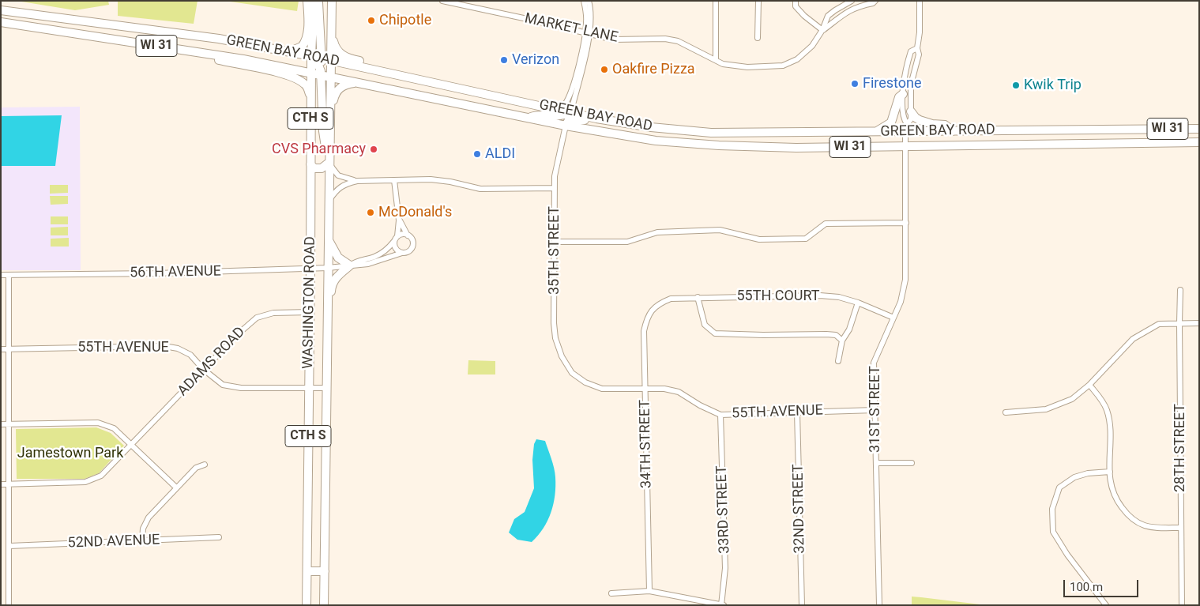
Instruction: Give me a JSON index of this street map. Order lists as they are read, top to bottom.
{
  "streets": {
    "main road": [
      "WI 31",
      "GREEN BAY ROAD",
      "CTH S",
      "WASHINGTON ROAD"
    ],
    "street": [
      "MARKET LANE",
      "35TH STREET",
      "56TH AVENUE",
      "55TH COURT",
      "55TH AVENUE",
      "ADAMS ROAD",
      "31ST STREET",
      "34TH STREET",
      "28TH STREET",
      "32ND STREET",
      "33RD STREET",
      "52ND AVENUE"
    ]
  },
  "crossings": [
    ["GREEN BAY ROAD", "35TH STREET"],
    ["GREEN BAY ROAD", "WASHINGTON ROAD"],
    ["GREEN BAY ROAD", "31ST STREET"],
    ["35TH STREET", "55TH AVENUE"],
    ["56TH AVENUE", "WASHINGTON ROAD"],
    ["55TH COURT", "31ST STREET"],
    ["55TH COURT", "34TH STREET"],
    ["WASHINGTON ROAD", "55TH AVENUE"],
    ["WASHINGTON ROAD", "ADAMS ROAD"],
    ["55TH AVENUE", "ADAMS ROAD"],
    ["55TH AVENUE", "31ST STREET"],
    ["55TH AVENUE", "34TH STREET"],
    ["55TH AVENUE", "32ND STREET"],
    ["55TH AVENUE", "33RD STREET"]
  ],
  "parks": ["Jamestown Park"],
  "places": [
    "Chipotle",
    "Verizon",
    "Oakfire Pizza",
    "Firestone",
    "Kwik Trip",
    "CVS Pharmacy",
    "ALDI",
    "McDonald's"
  ],
  "scale_bar": "100 m"
}
